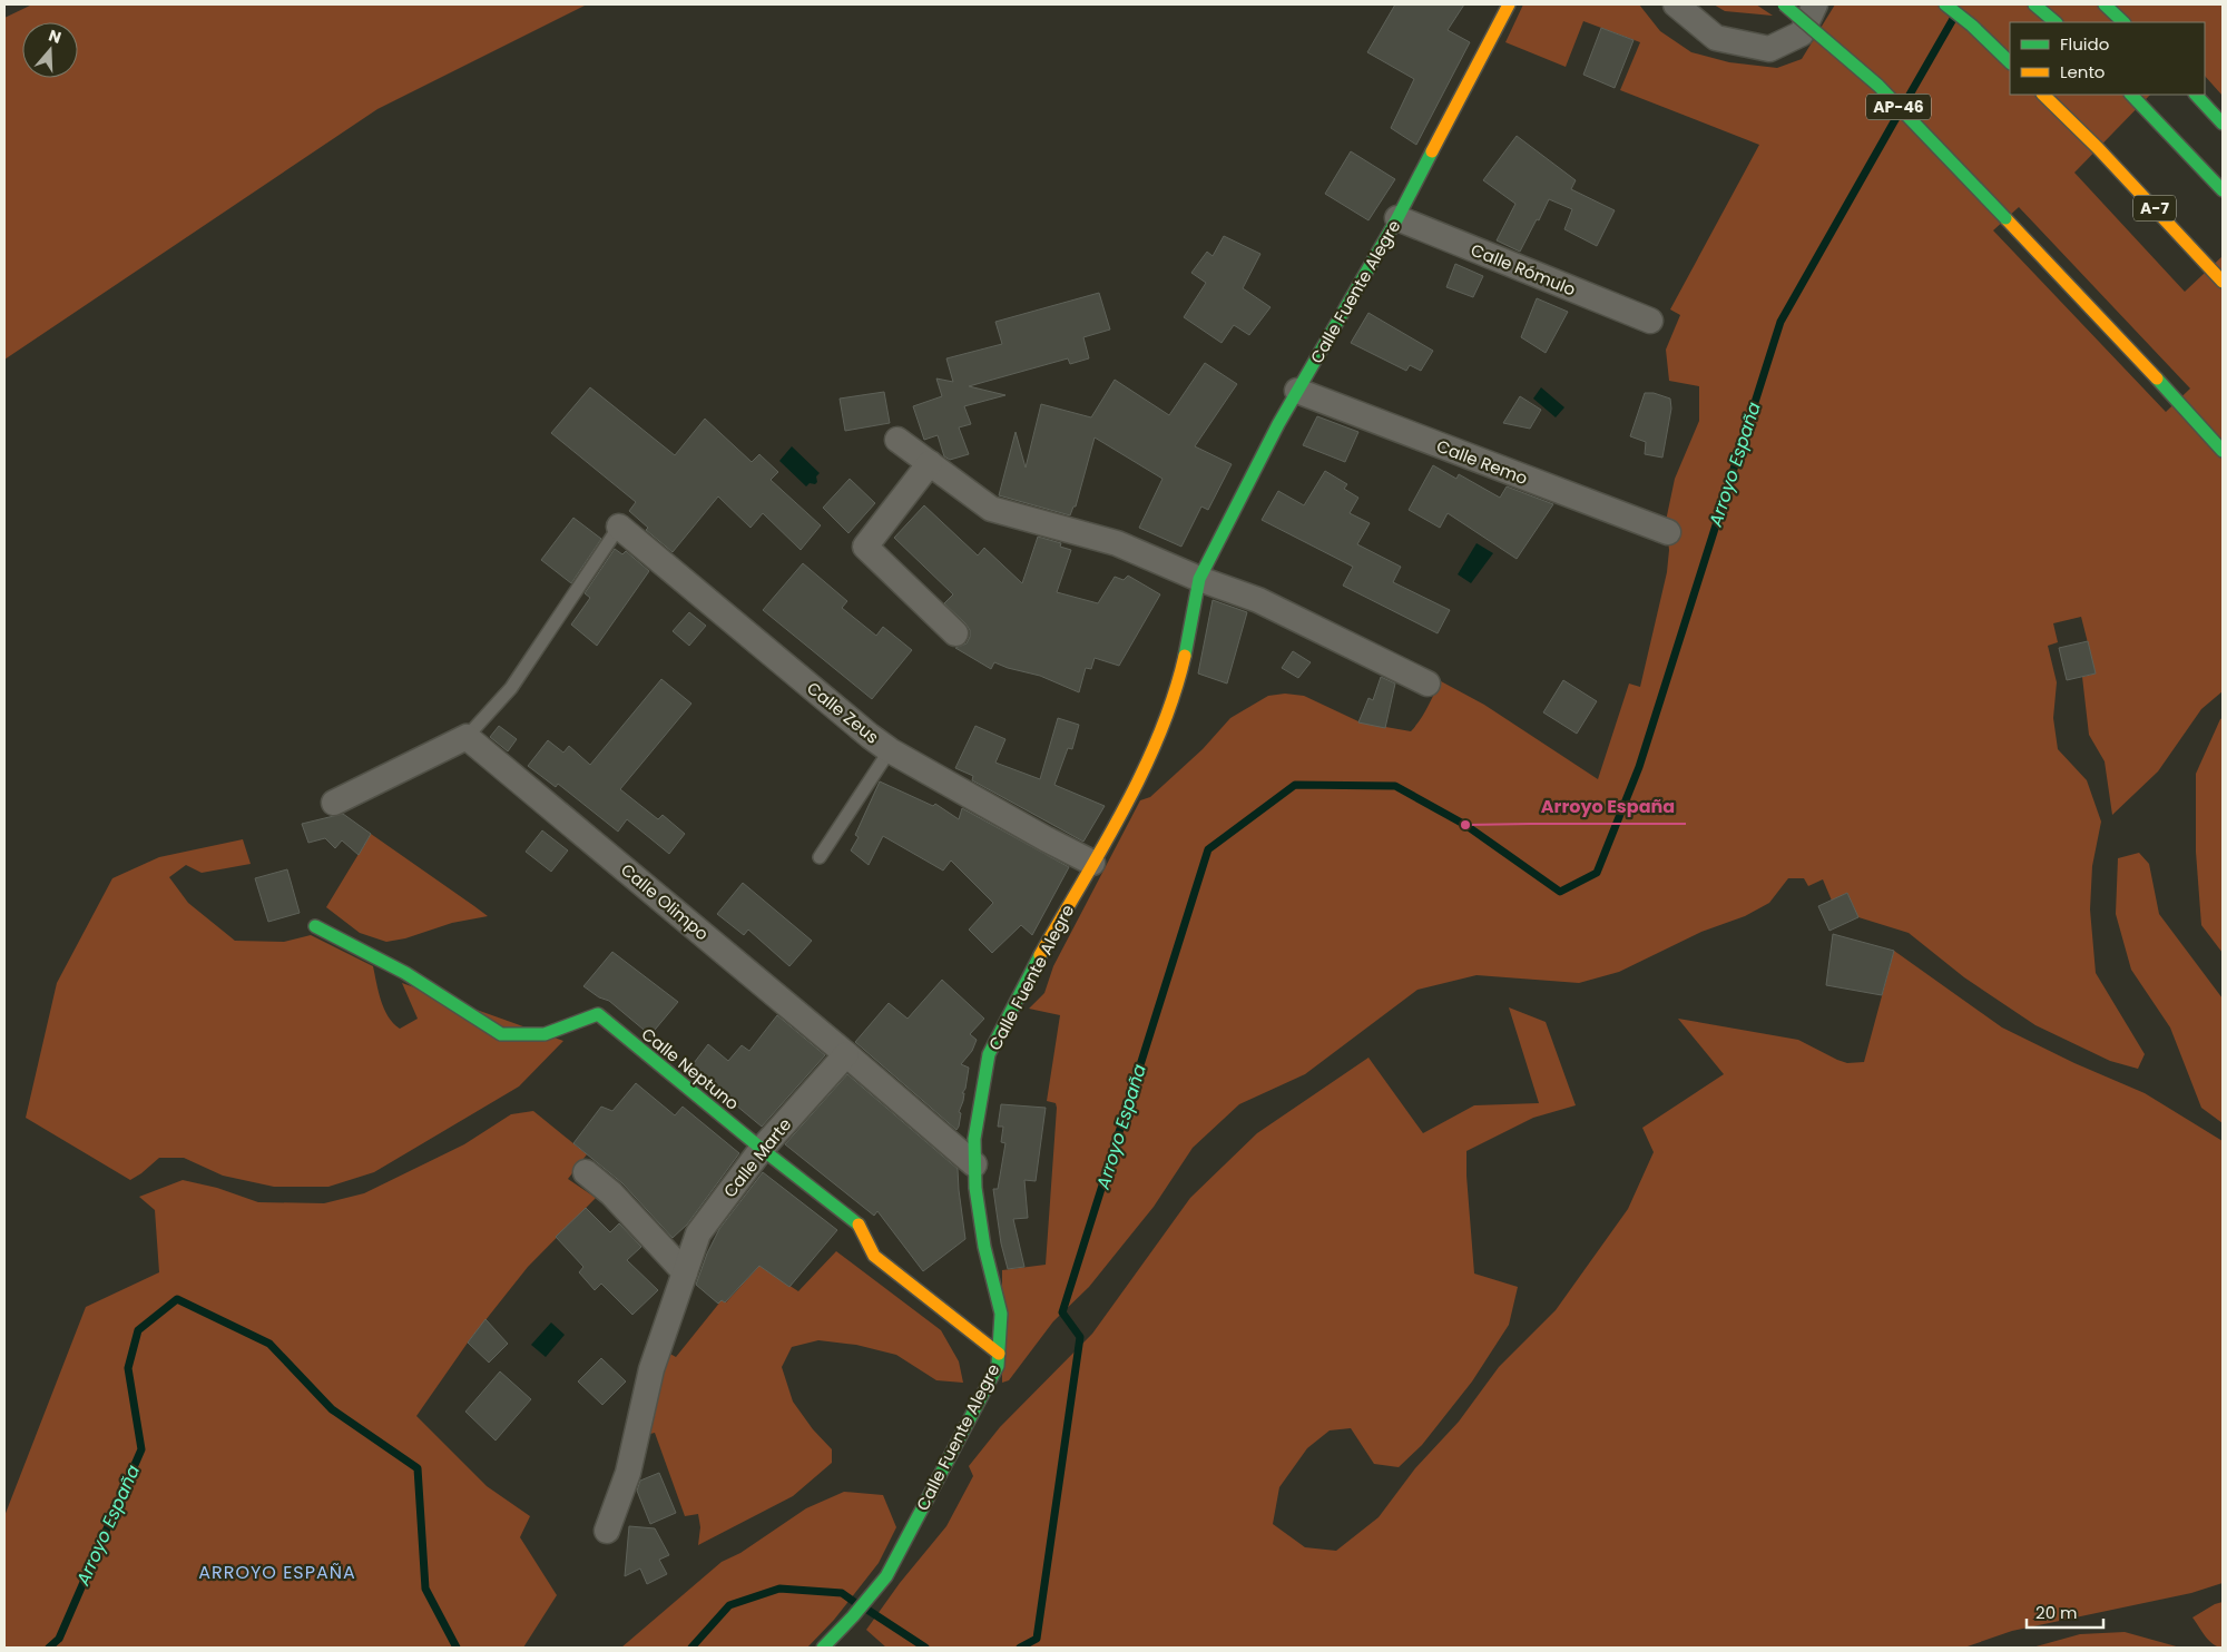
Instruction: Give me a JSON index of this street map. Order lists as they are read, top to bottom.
{
  "streets": {
    "main road": [
      "AP-46",
      "A-7",
      "Calle Fuente Alegre",
      "Calle Neptuno"
    ],
    "street": [
      "Calle Rómulo",
      "Calle Remo",
      "Calle Zeus",
      "Calle Olimpo",
      "Calle Marte"
    ]
  },
  "crossings": [
    ["Calle Rómulo", "Calle Fuente Alegre"],
    ["Calle Fuente Alegre", "Calle Remo"],
    ["Calle Fuente Alegre", "Calle Zeus"],
    ["Calle Fuente Alegre", "Calle Olimpo"],
    ["Calle Fuente Alegre", "Calle Neptuno"],
    ["Calle Olimpo", "Calle Marte"],
    ["Calle Neptuno", "Calle Marte"]
  ],
  "districts": ["ARROYO ESPAÑA"],
  "water": ["Arroyo España"],
  "places": ["Arroyo España"],
  "legend": ["Fluido", "Lento"],
  "scale_bar": "20 m",
  "north": "top"
}
